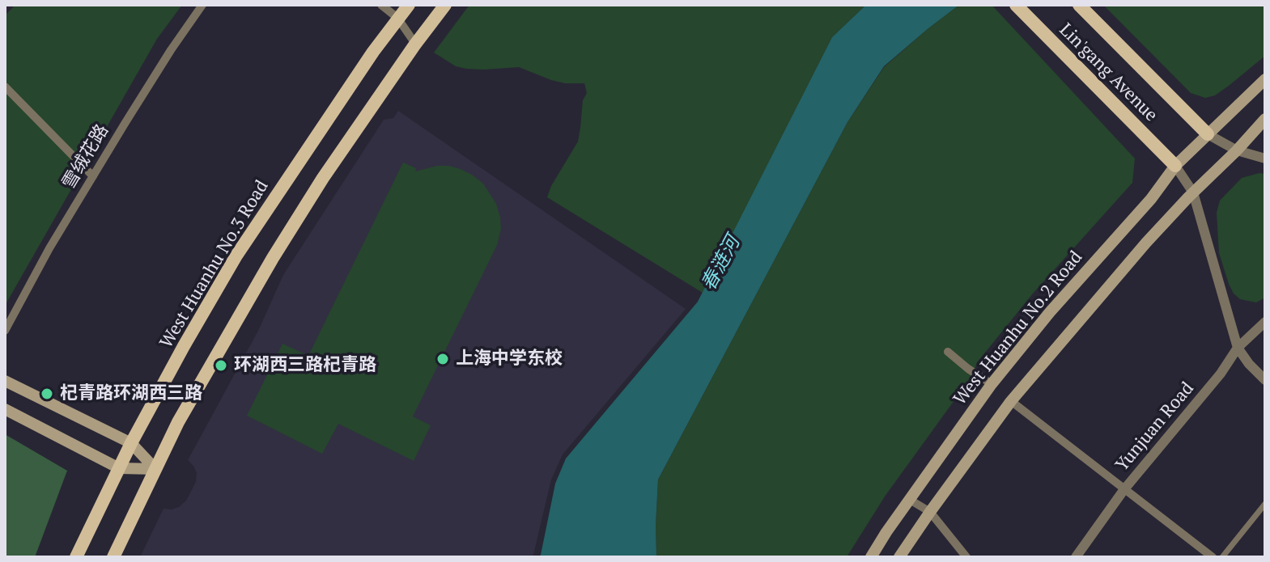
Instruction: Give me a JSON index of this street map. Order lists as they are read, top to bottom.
{
  "streets": {
    "main road": ["Lin'gang Avenue", "West Huanhu No.3 Road", "West Huanhu No.2 Road"],
    "street": ["雪绒花路", "Yunjuan Road"]
  },
  "crossings": [
    ["Lin'gang Avenue", "West Huanhu No.2 Road"]
  ],
  "water": ["春涟河"],
  "places": ["上海中学东校", "环湖西三路杞青路", "杞青路环湖西三路"]
}
